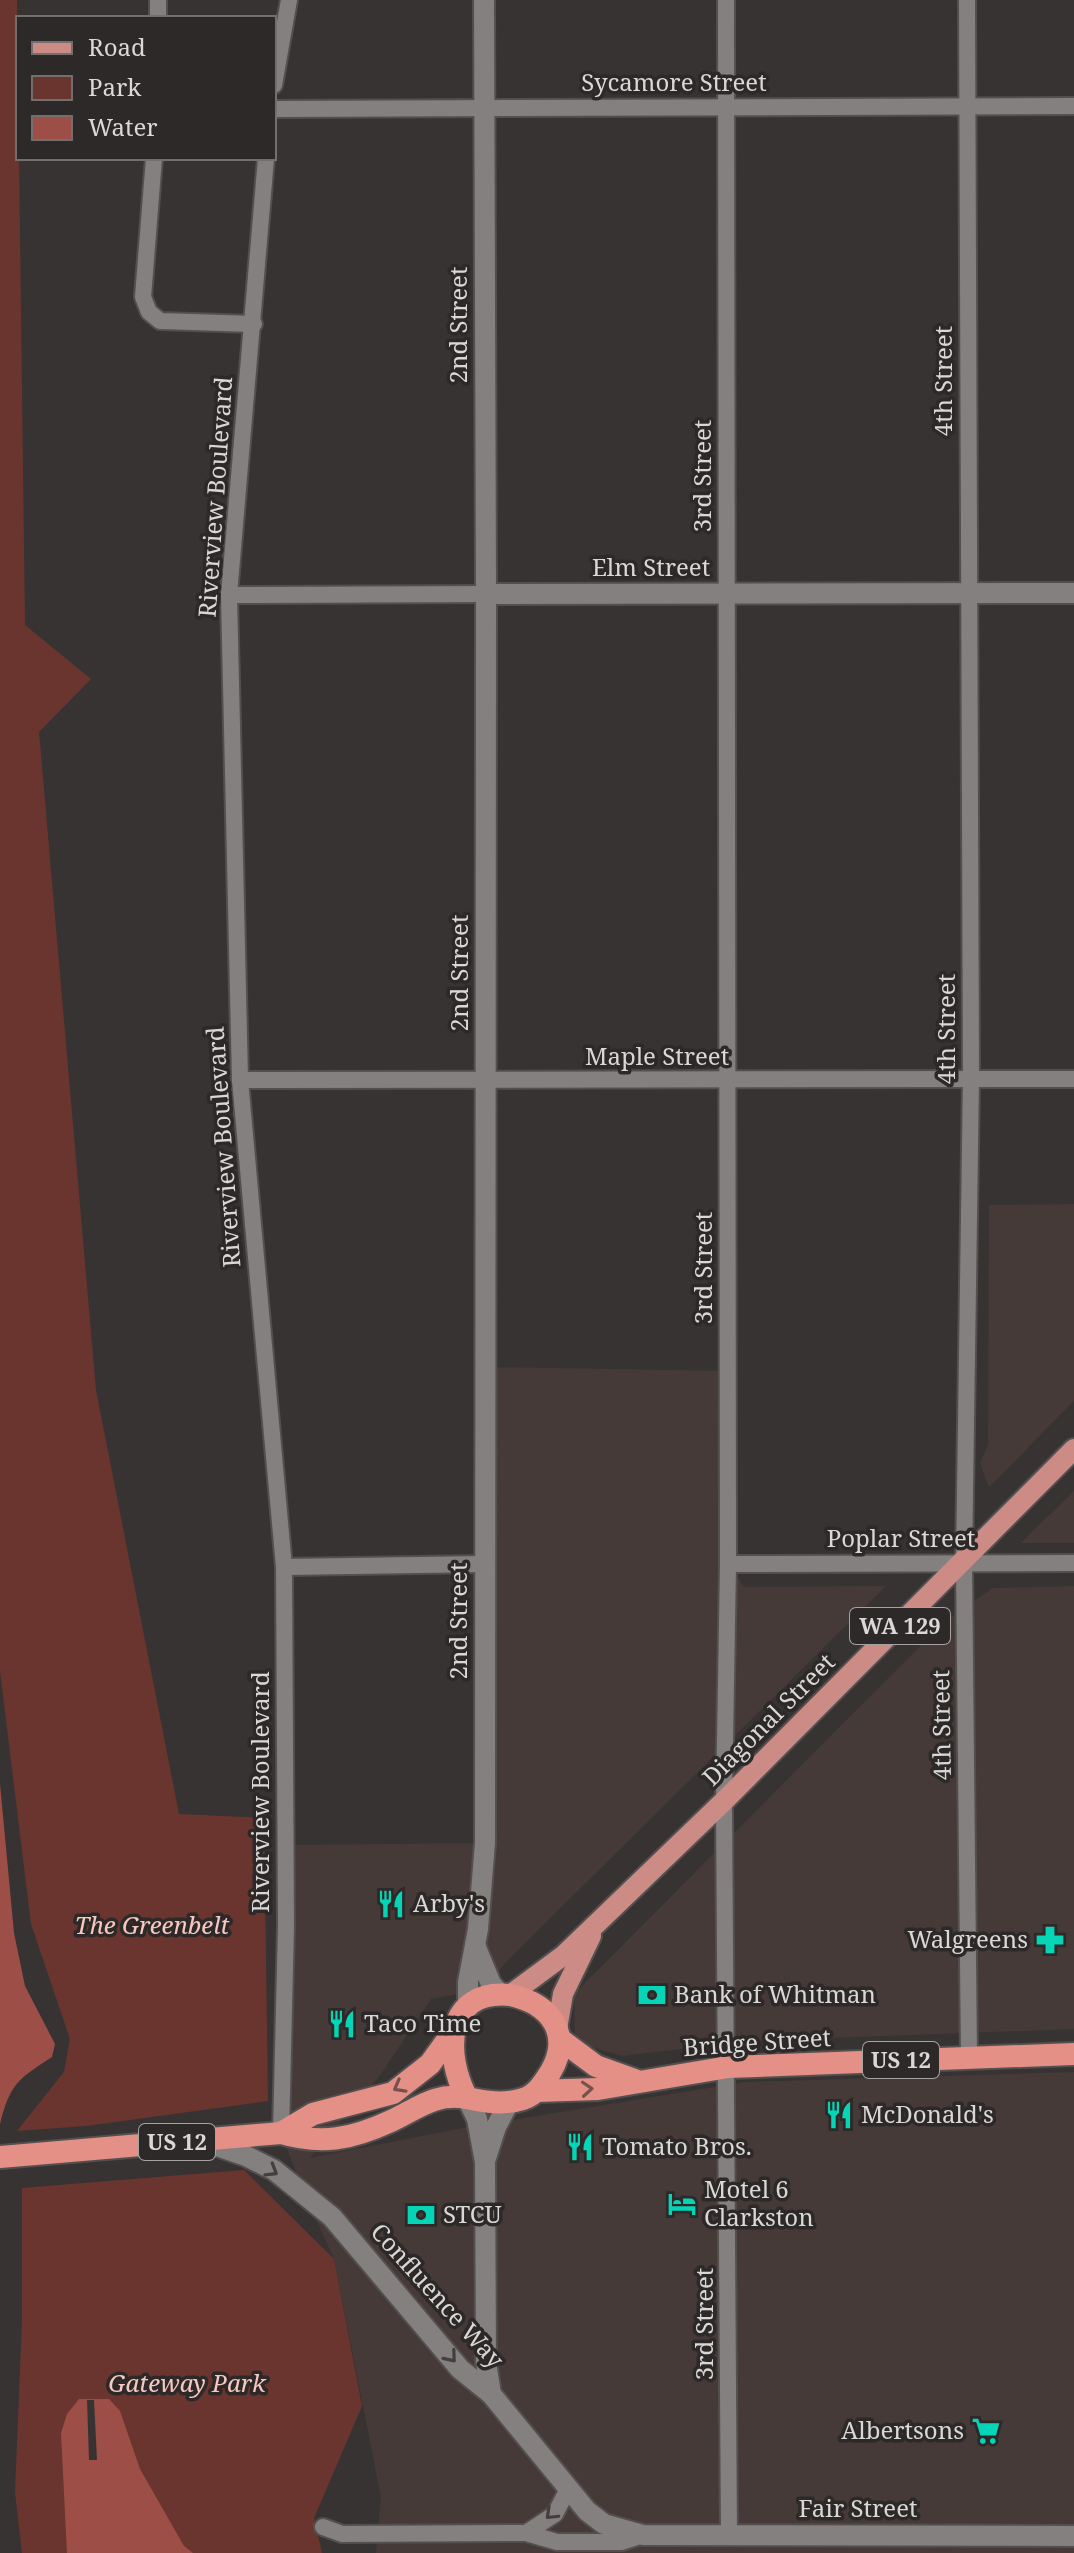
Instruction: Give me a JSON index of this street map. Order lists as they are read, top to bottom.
{
  "streets": {
    "highway": ["Bridge Street", "US 12"],
    "main road": ["WA 129", "Diagonal Street"],
    "street": [
      "Sycamore Street",
      "2nd Street",
      "4th Street",
      "3rd Street",
      "Riverview Boulevard",
      "Elm Street",
      "Maple Street",
      "Poplar Street",
      "Confluence Way",
      "Fair Street"
    ]
  },
  "crossings": [
    ["Sycamore Street", "2nd Street"],
    ["Sycamore Street", "4th Street"],
    ["Sycamore Street", "3rd Street"],
    ["2nd Street", "Elm Street"],
    ["2nd Street", "Maple Street"],
    ["2nd Street", "Diagonal Street"],
    ["2nd Street", "Bridge Street"],
    ["2nd Street", "US 12"],
    ["4th Street", "Elm Street"],
    ["4th Street", "Maple Street"],
    ["4th Street", "Poplar Street"],
    ["4th Street", "Diagonal Street"],
    ["4th Street", "Bridge Street"],
    ["3rd Street", "Elm Street"],
    ["3rd Street", "Maple Street"],
    ["3rd Street", "Poplar Street"],
    ["3rd Street", "Diagonal Street"],
    ["3rd Street", "Bridge Street"],
    ["3rd Street", "Fair Street"],
    ["Riverview Boulevard", "Elm Street"],
    ["Riverview Boulevard", "Maple Street"],
    ["Riverview Boulevard", "US 12"],
    ["Poplar Street", "Diagonal Street"],
    ["Diagonal Street", "Bridge Street"],
    ["Diagonal Street", "US 12"],
    ["Bridge Street", "US 12"],
    ["US 12", "Confluence Way"],
    ["Confluence Way", "Fair Street"]
  ],
  "one_way": ["Confluence Way"],
  "parks": ["The Greenbelt", "Gateway Park"],
  "places": {
    "restaurant": [
      "Arby's",
      "Taco Time",
      "McDonald's",
      "Tomato Bros."
    ],
    "pharmacy": ["Walgreens"],
    "bank": ["Bank of Whitman", "STCU"],
    "hotel": ["Motel 6 Clarkston"],
    "supermarket": ["Albertsons"]
  },
  "legend": ["Road", "Park", "Water"]
}
